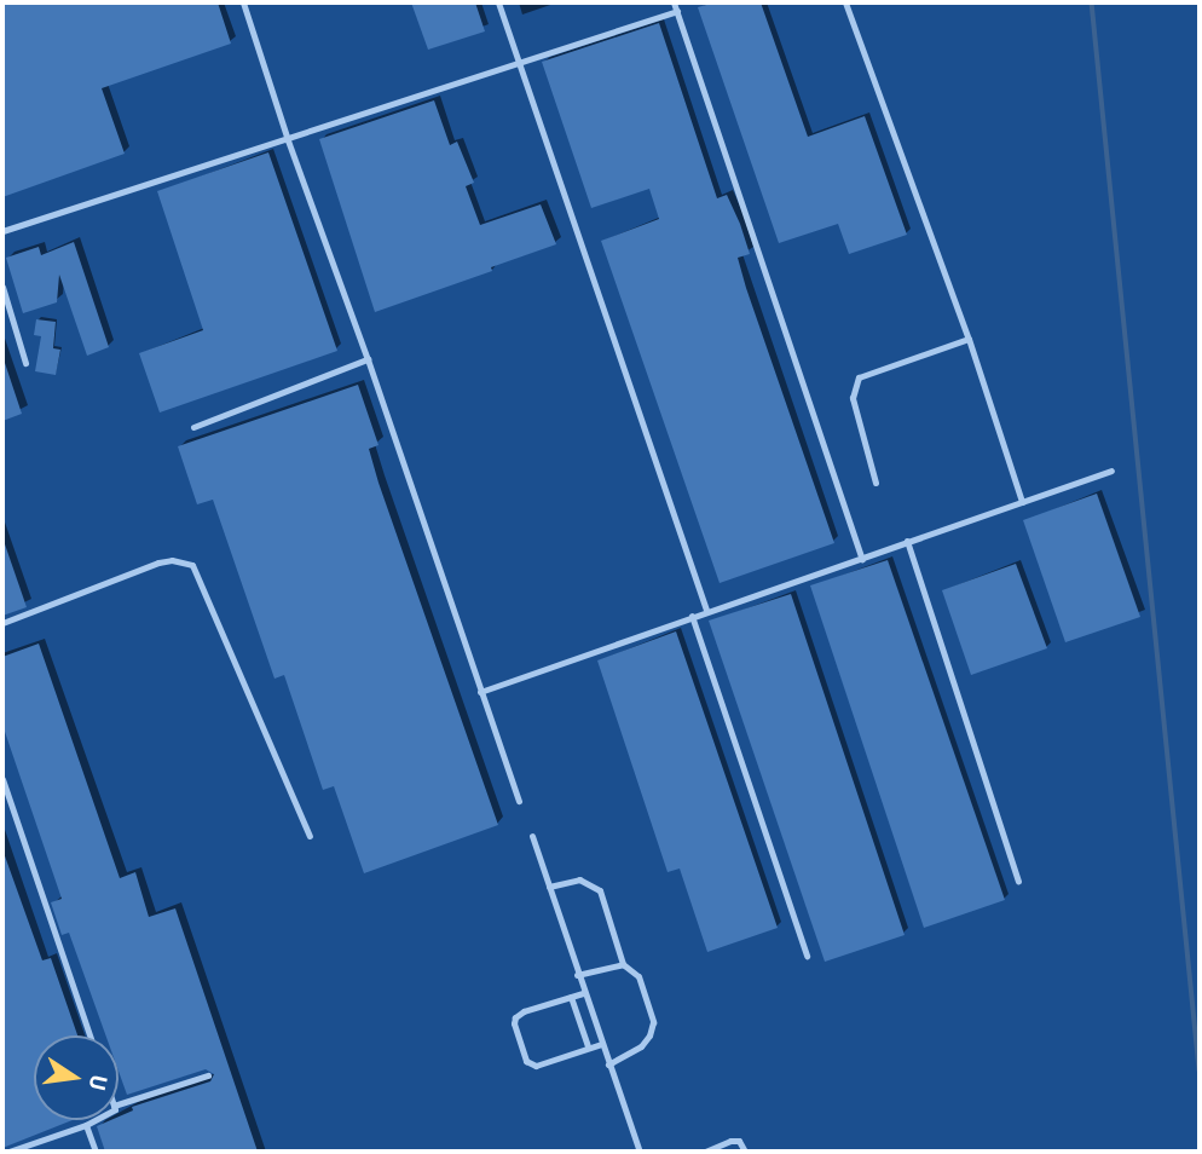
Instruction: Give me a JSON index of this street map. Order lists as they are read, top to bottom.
{
  "north": "right"
}
